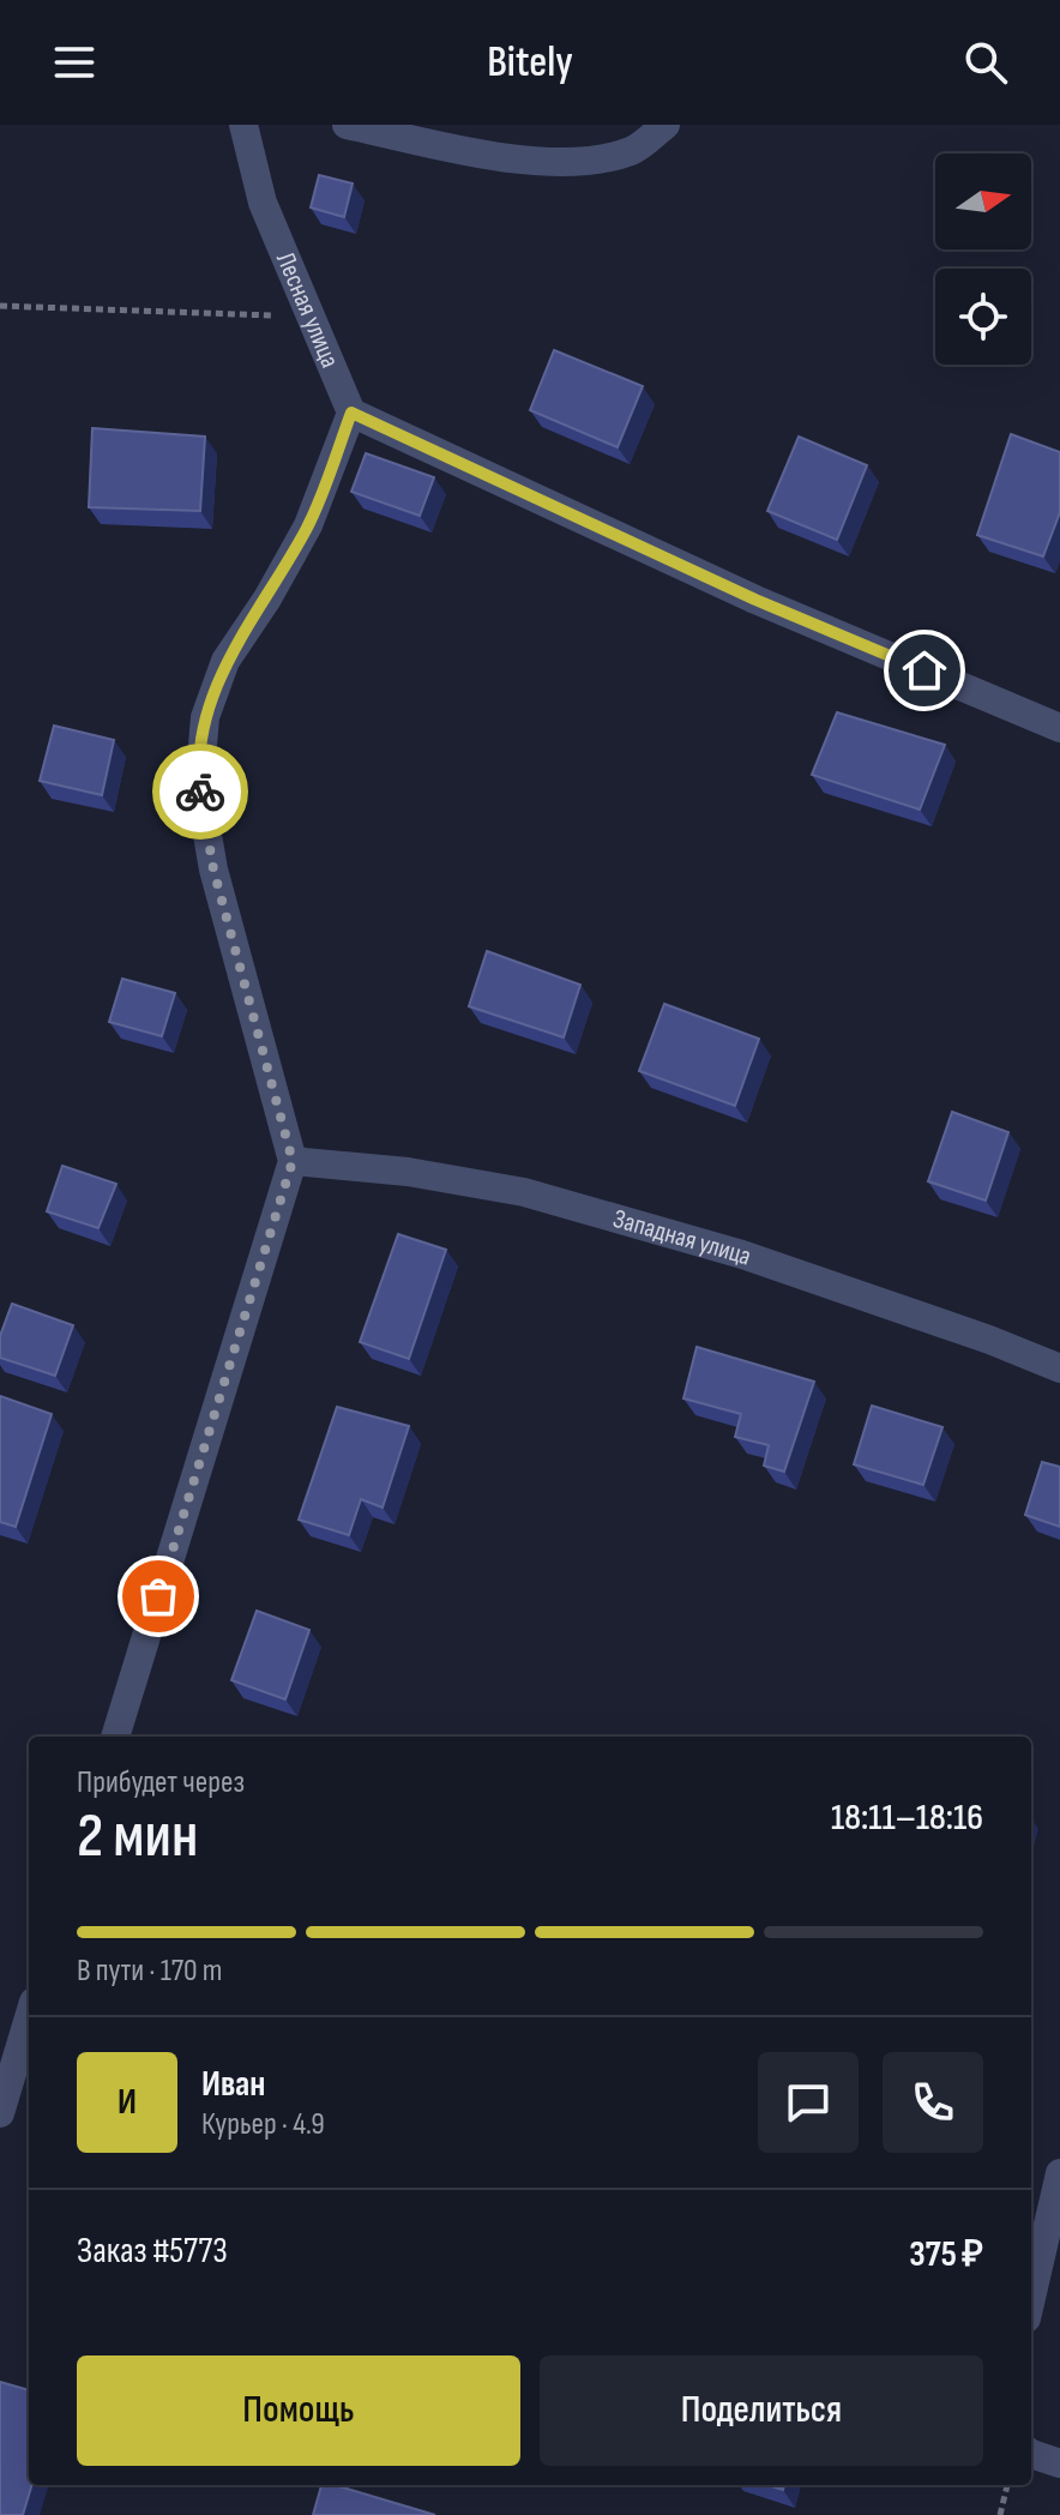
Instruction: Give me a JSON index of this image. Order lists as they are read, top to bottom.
{
  "streets": {
    "street": ["Лесная улица", "Западная улица"]
  },
  "north": "right",
  "page": {
    "header": "Bitely",
    "heading": ["2 мин", "Прибудет через", "18:11–18:16"],
    "panel": [
      "Иван",
      "Курьер · 4.9",
      "Заказ #5773",
      "375 ₽"
    ],
    "bar": "В пути · 170 m",
    "round": "И",
    "buttons": ["Помощь", "Поделиться"]
  }
}
